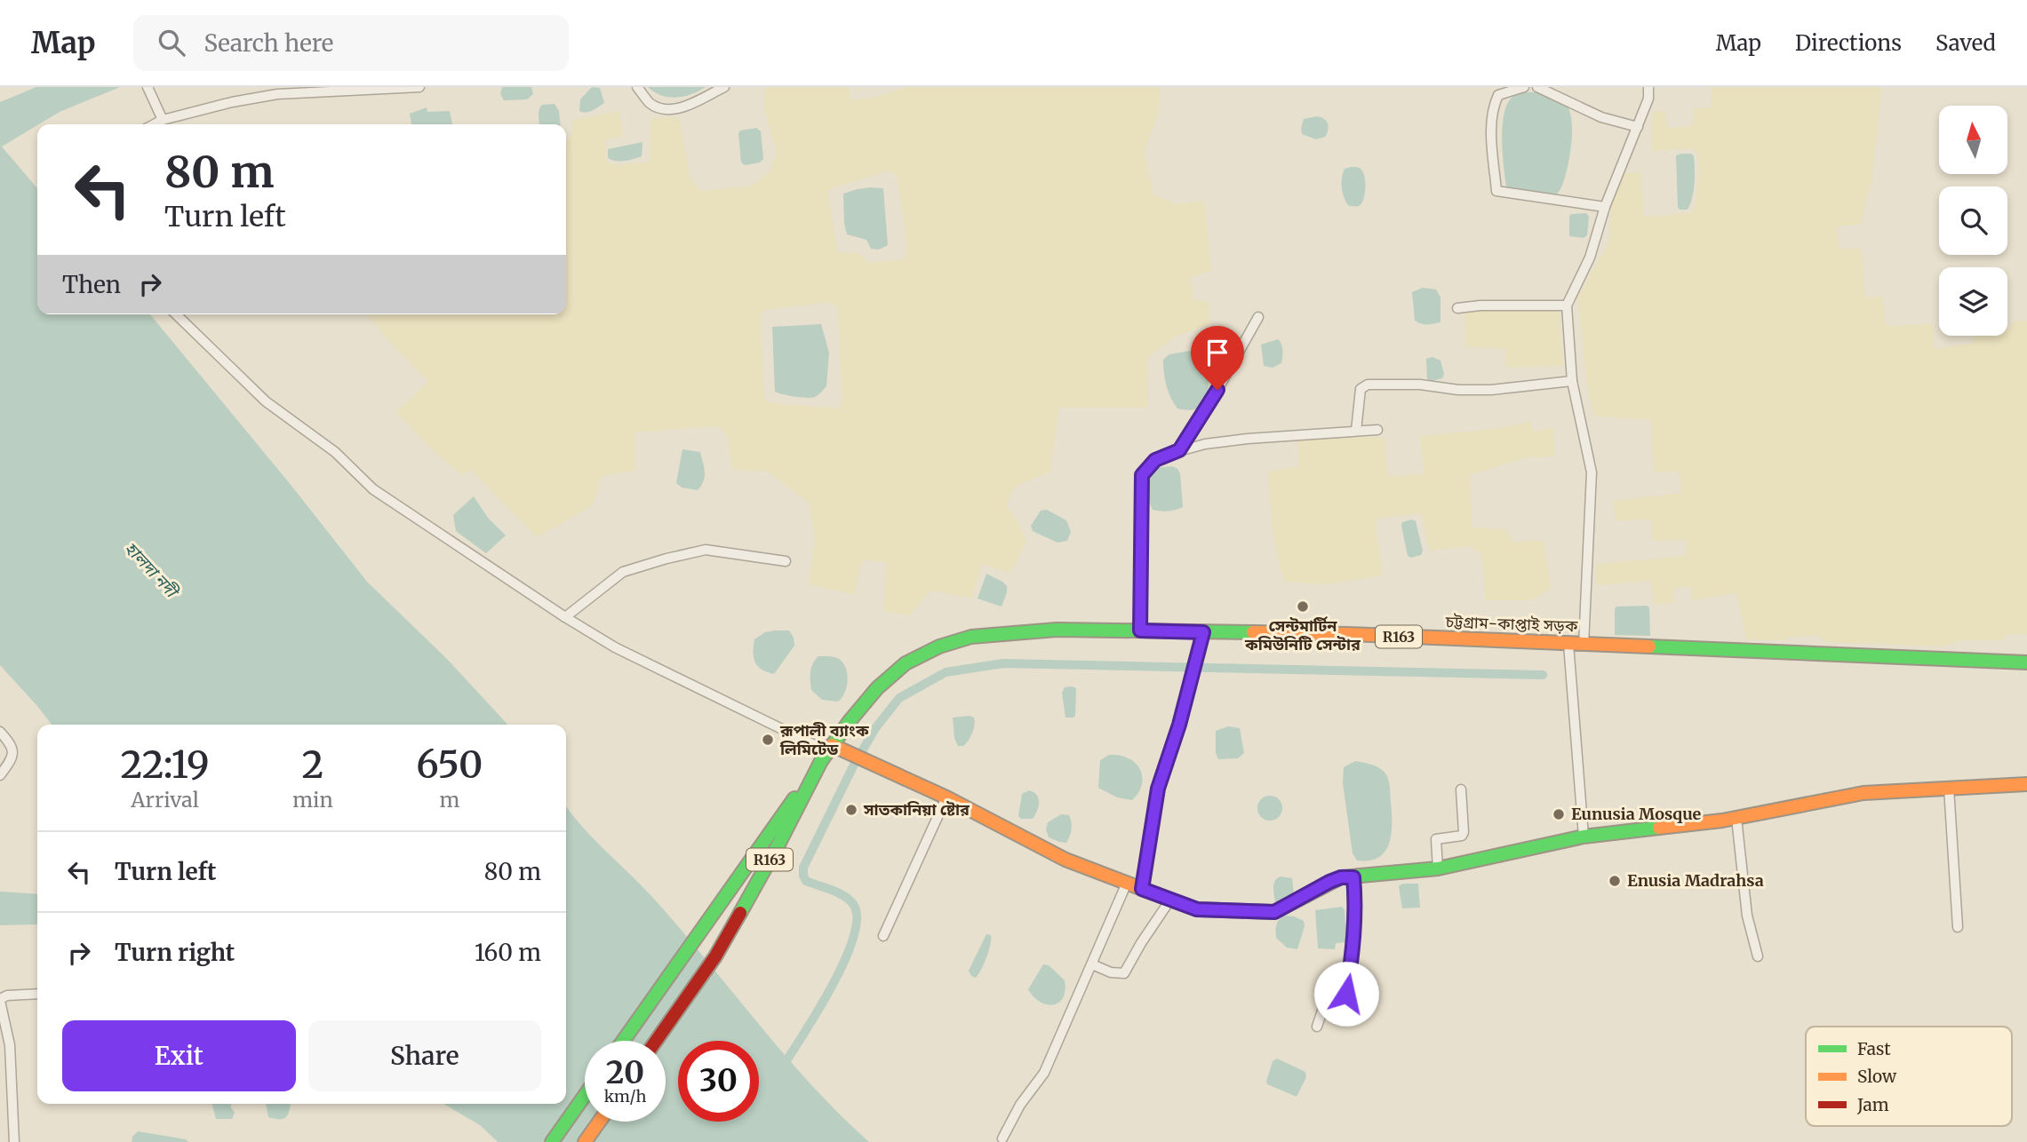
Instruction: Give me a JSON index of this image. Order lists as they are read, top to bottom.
{
  "streets": {
    "main road": ["চট্টগ্রাম-কাপ্তাই সড়ক", "R163"]
  },
  "crossings": [
    ["চট্টগ্রাম-কাপ্তাই সড়ক", "R163"]
  ],
  "water": ["হালদা নদী"],
  "places": [
    "সেন্টমার্টিন কমিউনিটি সেন্টার",
    "রূপালী ব্যাংক লিমিটেড",
    "সাতকানিয়া ষ্টোর",
    "Eunusia Mosque",
    "Enusia Madrahsa"
  ],
  "legend": ["Fast", "Slow", "Jam"],
  "north": "top",
  "page": {
    "header": "Map",
    "search": "Search here",
    "nav": ["Map", "Directions", "Saved"],
    "turn": ["80 m", "Turn left"],
    "then": "Then",
    "eta": [
      "22:19",
      "Arrival",
      "2",
      "min",
      "650",
      "m"
    ],
    "list": [
      {
        "name": "Turn left",
        "value": "80 m"
      },
      {
        "name": "Turn right",
        "value": "160 m"
      }
    ],
    "buttons": ["Exit", "Share"],
    "speed": "20 km/h",
    "limit": "30"
  }
}
